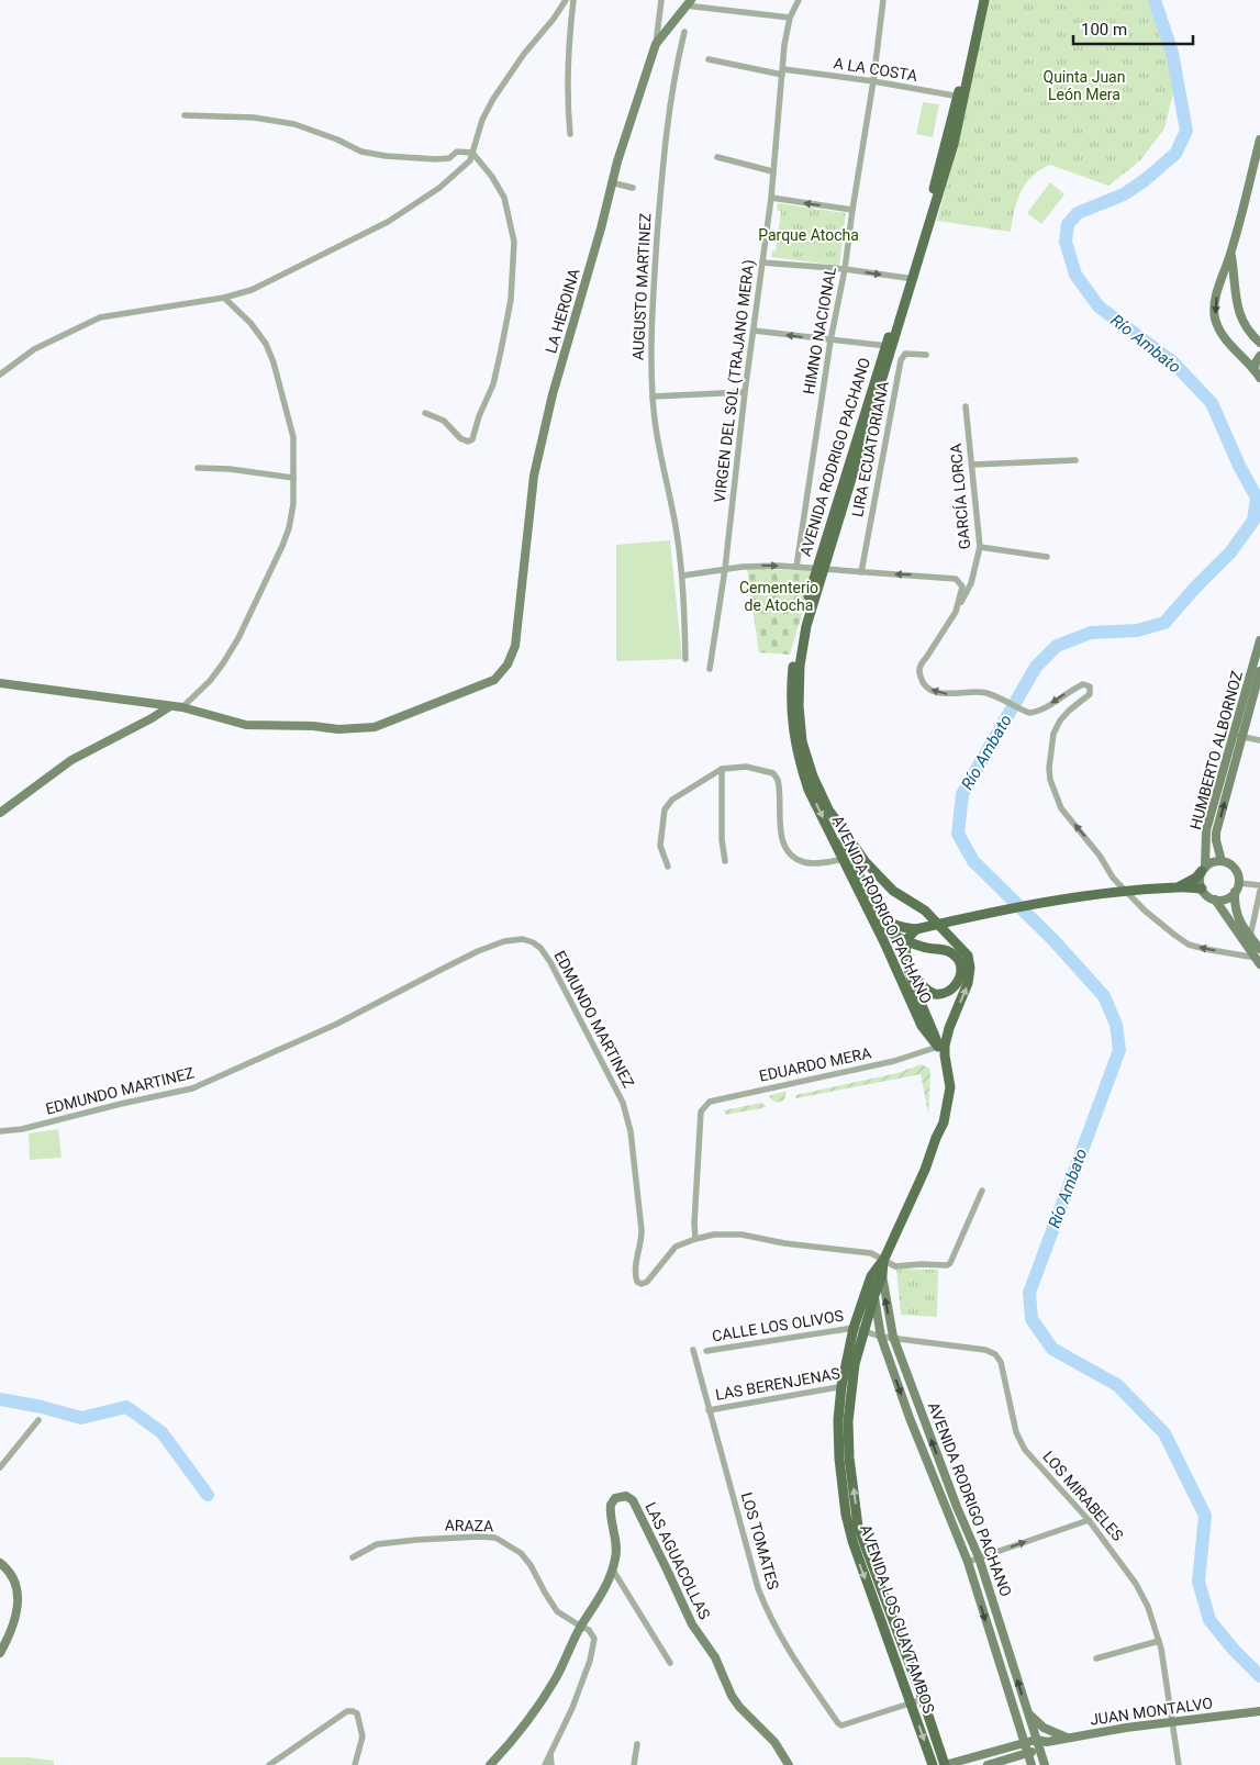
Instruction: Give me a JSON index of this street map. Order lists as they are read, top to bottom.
{
  "streets": {
    "main road": [
      "LA HEROINA",
      "AVENIDA RODRIGO PACHANO",
      "HUMBERTO ALBORNOZ",
      "LAS AGUACOLLAS",
      "AVENIDA LOS GUAYTAMBOS",
      "JUAN MONTALVO"
    ],
    "street": [
      "A LA COSTA",
      "AUGUSTO MARTINEZ",
      "HIMNO NACIONAL",
      "VIRGEN DEL SOL (TRAJANO MERA)",
      "LIRA ECUATORIANA",
      "GARCÍA LORCA",
      "EDMUNDO MARTINEZ",
      "EDUARDO MERA",
      "CALLE LOS OLIVOS",
      "LAS BERENJENAS",
      "LOS MIRABELES",
      "ARAZA",
      "LOS TOMATES"
    ]
  },
  "crossings": [
    ["A LA COSTA", "HIMNO NACIONAL"],
    ["A LA COSTA", "VIRGEN DEL SOL (TRAJANO MERA)"],
    ["A LA COSTA", "AVENIDA RODRIGO PACHANO"],
    ["AVENIDA RODRIGO PACHANO", "EDMUNDO MARTINEZ"],
    ["AVENIDA RODRIGO PACHANO", "EDUARDO MERA"],
    ["AVENIDA RODRIGO PACHANO", "LOS MIRABELES"],
    ["AVENIDA RODRIGO PACHANO", "AVENIDA LOS GUAYTAMBOS"],
    ["AVENIDA RODRIGO PACHANO", "JUAN MONTALVO"],
    ["EDMUNDO MARTINEZ", "EDUARDO MERA"],
    ["EDMUNDO MARTINEZ", "AVENIDA LOS GUAYTAMBOS"],
    ["CALLE LOS OLIVOS", "AVENIDA LOS GUAYTAMBOS"],
    ["LAS BERENJENAS", "LOS TOMATES"],
    ["LAS BERENJENAS", "AVENIDA LOS GUAYTAMBOS"],
    ["ARAZA", "LAS AGUACOLLAS"],
    ["LOS TOMATES", "AVENIDA LOS GUAYTAMBOS"],
    ["AVENIDA LOS GUAYTAMBOS", "JUAN MONTALVO"]
  ],
  "water": ["Río Ambato"],
  "parks": ["Quinta Juan León Mera", "Parque Atocha", "Cementerio de Atocha"],
  "scale_bar": "100 m"
}
